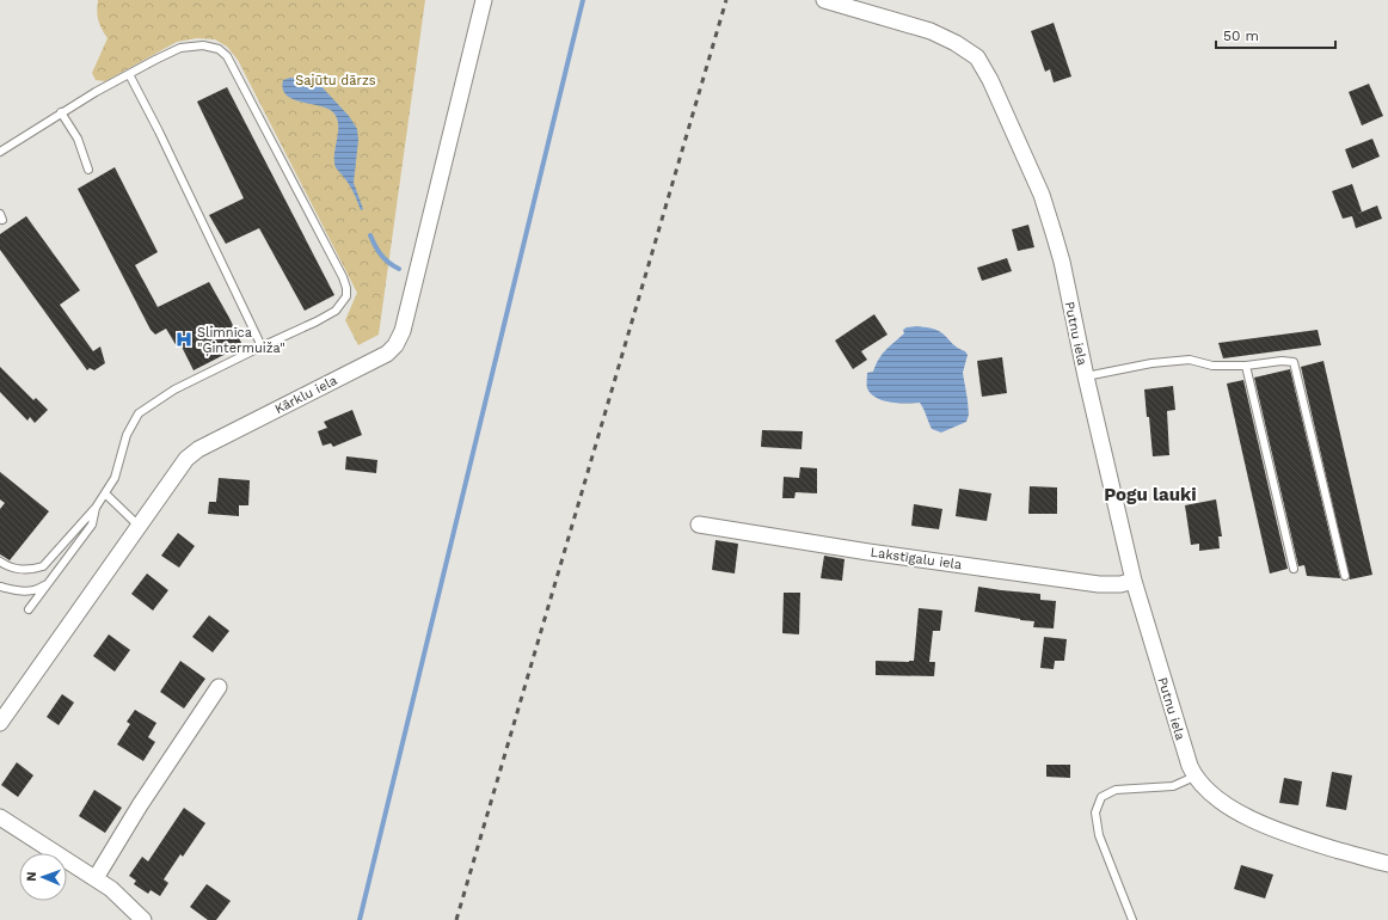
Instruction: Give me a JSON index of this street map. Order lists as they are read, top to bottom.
{
  "streets": {
    "street": ["Putnu iela", "Kārklu iela", "Lakstīgalu iela"]
  },
  "crossings": [
    ["Putnu iela", "Lakstīgalu iela"]
  ],
  "districts": ["Pogu lauki"],
  "parks": ["Sajūtu dārzs"],
  "places": {
    "hospital": ["Slimnīca \"Ģintermuiža\""]
  },
  "scale_bar": "50 m",
  "north": "left"
}
